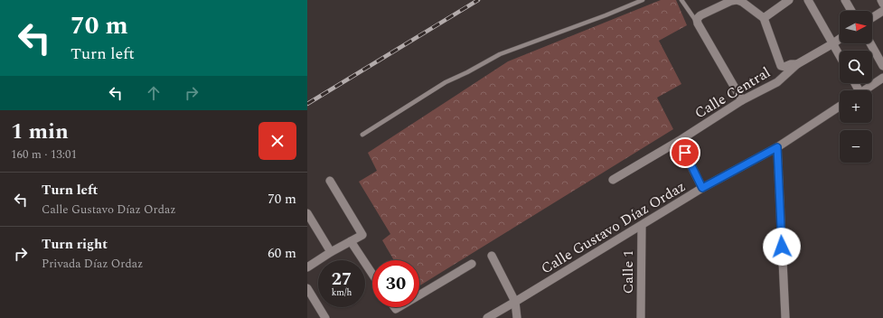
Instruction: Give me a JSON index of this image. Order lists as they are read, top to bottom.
{
  "streets": {
    "street": ["Calle Central", "Calle Gustavo Díaz Ordaz", "Calle 1"]
  },
  "crossings": [
    ["Calle Gustavo Díaz Ordaz", "Calle 1"]
  ],
  "north": "right",
  "page": {
    "turn": ["70 m", "Turn left"],
    "map_buttons": ["+", "−"],
    "heading": ["1 min", "160 m · 13:01"],
    "list": [
      {
        "name": "Turn left",
        "note": "Calle Gustavo Díaz Ordaz",
        "value": "70 m"
      },
      {
        "name": "Turn right",
        "note": "Privada Díaz Ordaz",
        "value": "60 m"
      }
    ],
    "speed": "27 km/h",
    "limit": "30"
  }
}
